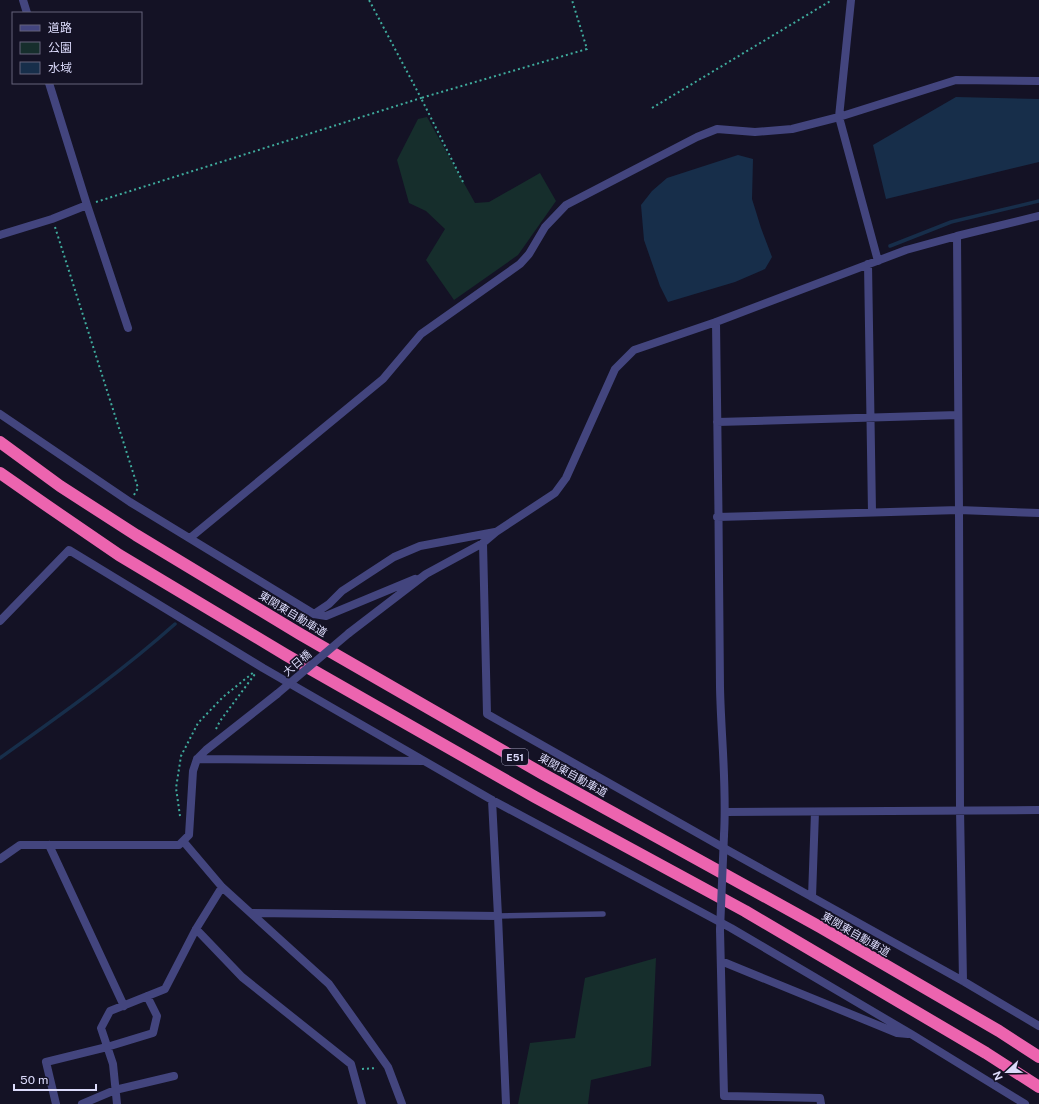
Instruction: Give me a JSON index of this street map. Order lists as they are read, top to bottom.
{
  "streets": {
    "highway": ["東関東自動車道", "E51"],
    "street": ["大日橋"]
  },
  "legend": ["道路", "公園", "水域"],
  "scale_bar": "50 m",
  "north": "left"
}
